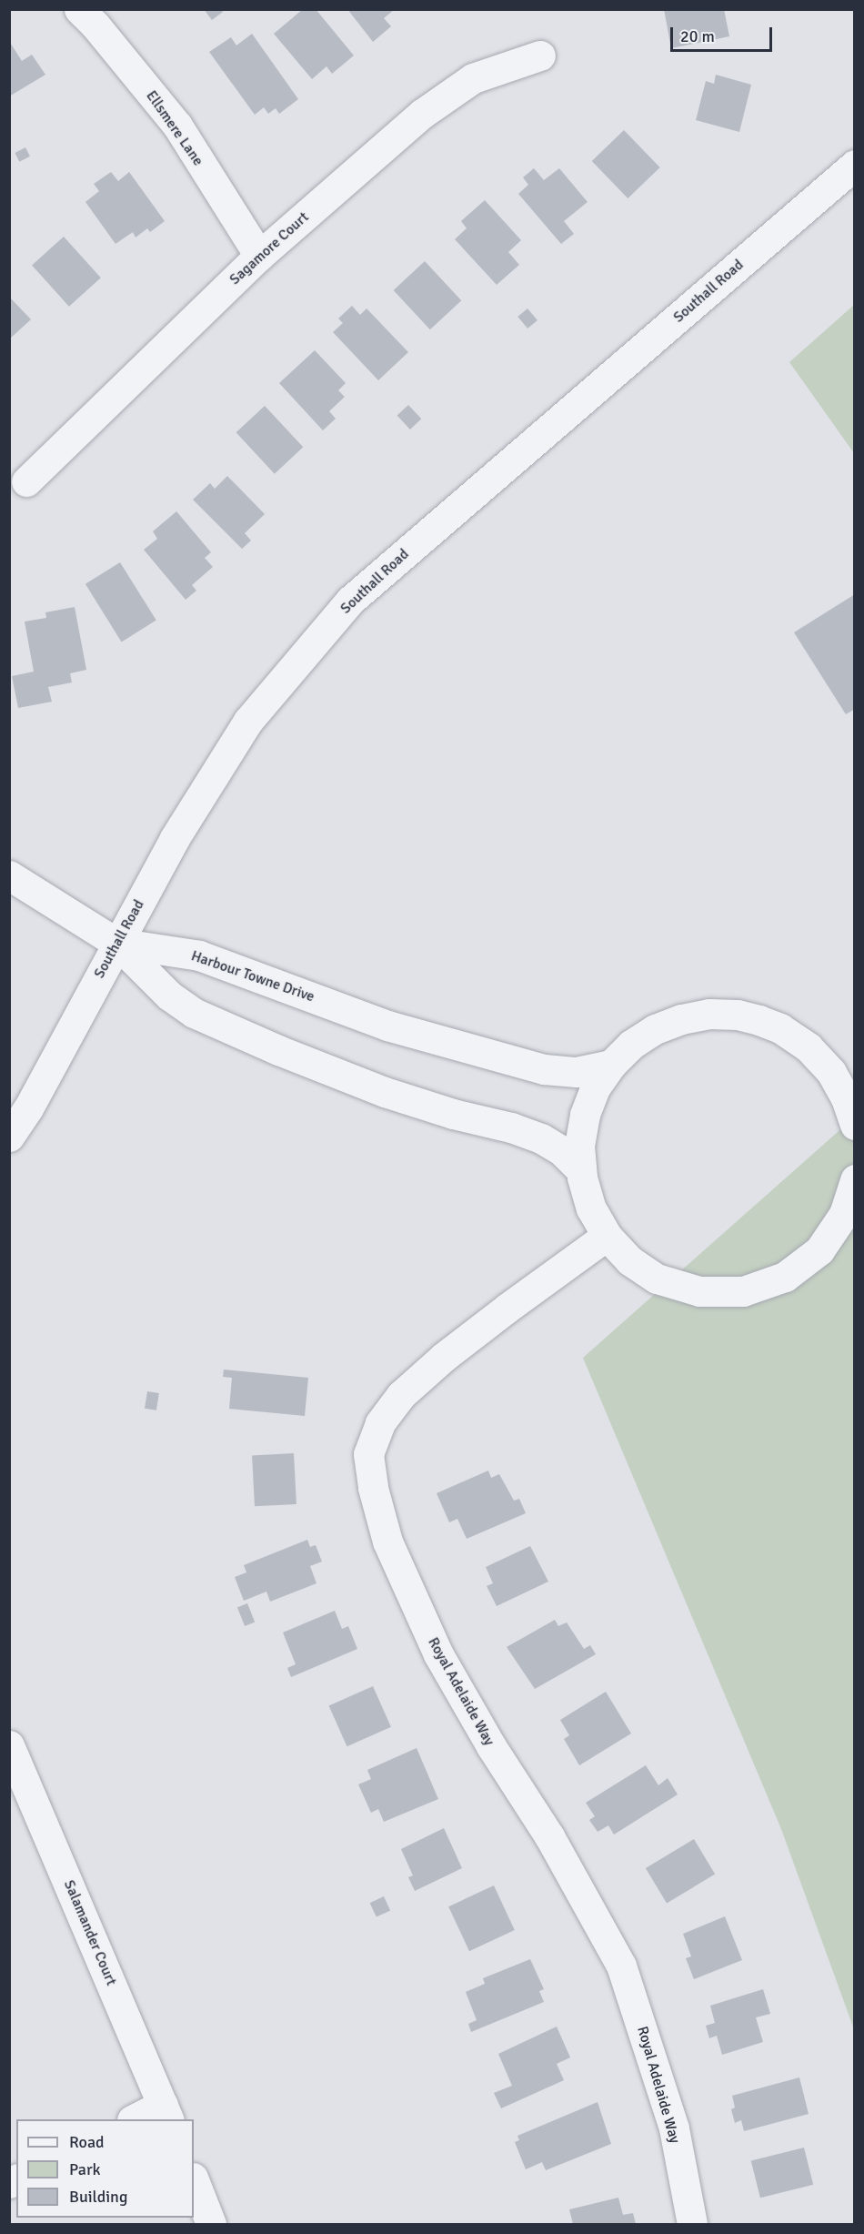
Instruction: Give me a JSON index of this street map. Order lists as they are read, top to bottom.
{
  "streets": {
    "street": [
      "Ellsmere Lane",
      "Sagamore Court",
      "Southall Road",
      "Harbour Towne Drive",
      "Royal Adelaide Way",
      "Salamander Court"
    ]
  },
  "crossings": [
    ["Ellsmere Lane", "Sagamore Court"],
    ["Southall Road", "Harbour Towne Drive"]
  ],
  "legend": ["Road", "Park", "Building"],
  "scale_bar": "20 m"
}
